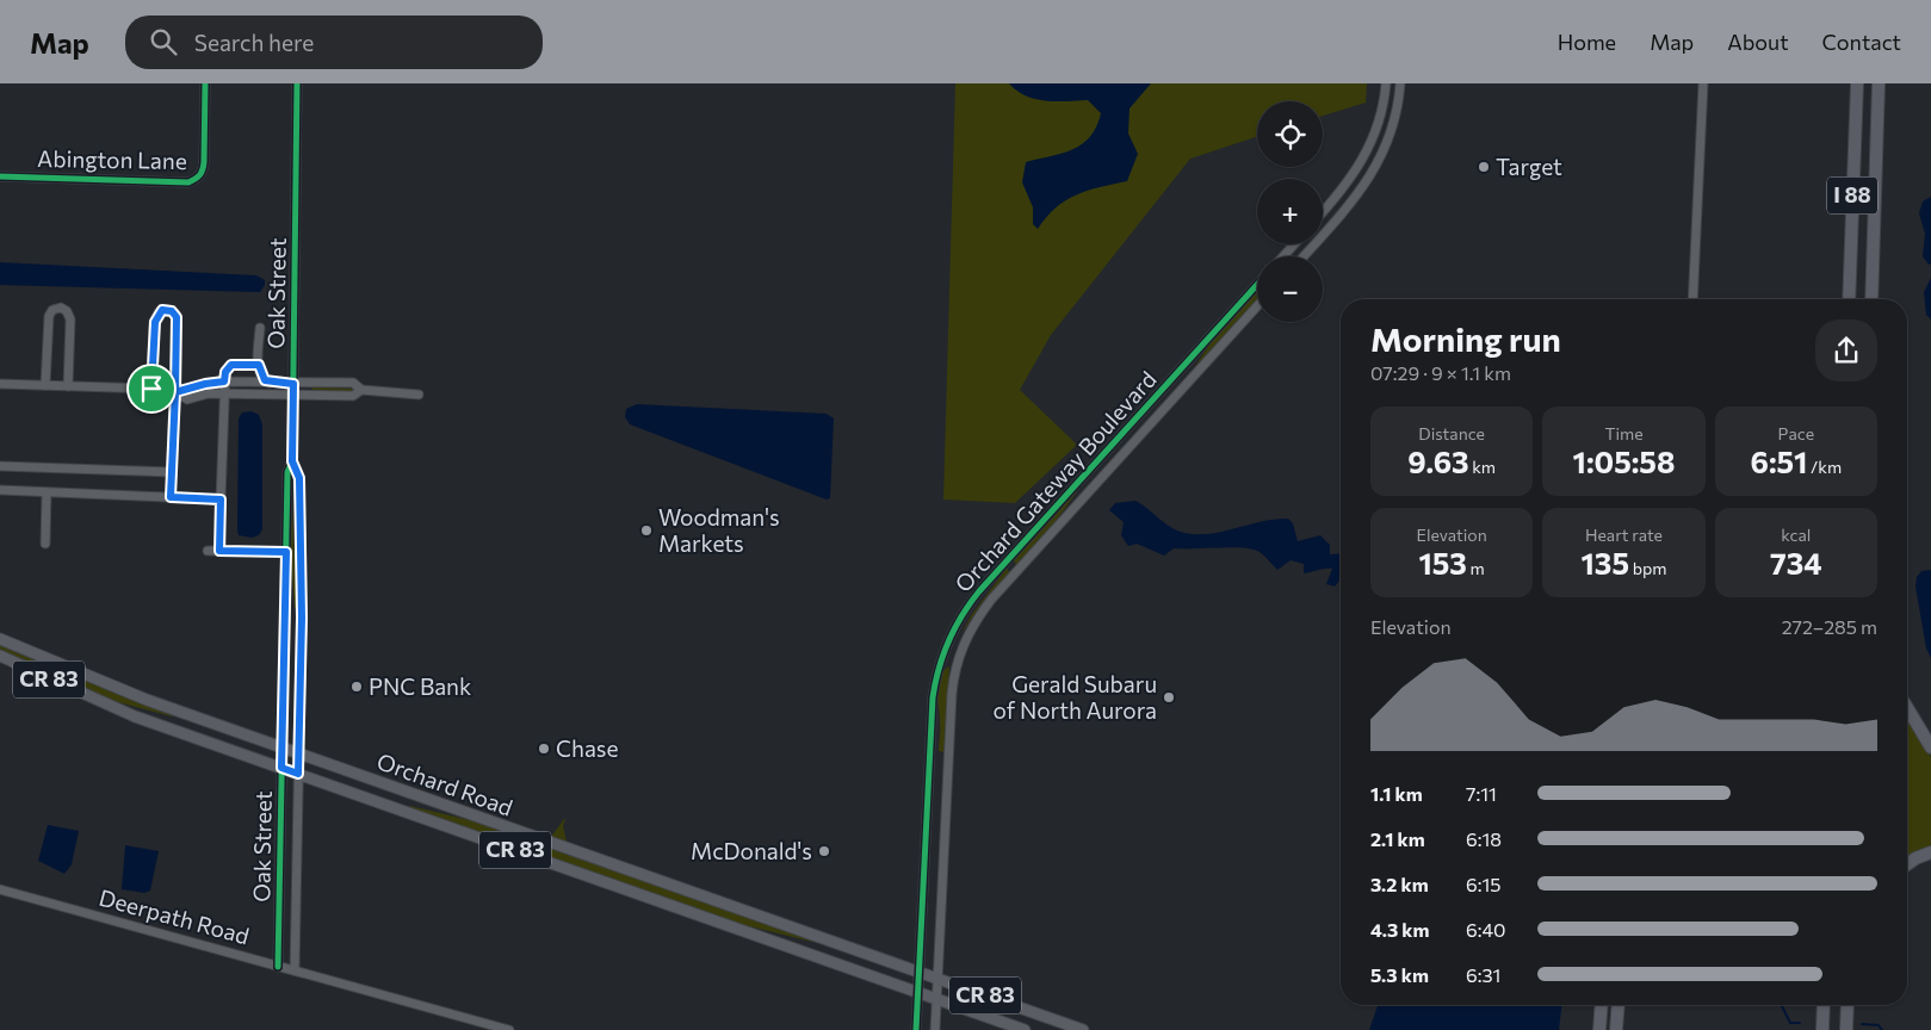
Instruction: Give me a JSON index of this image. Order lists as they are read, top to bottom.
{
  "streets": {
    "highway": ["I 88"],
    "main road": ["CR 83", "Orchard Road"],
    "street": [
      "Abington Lane",
      "Oak Street",
      "Orchard Gateway Boulevard",
      "Deerpath Road"
    ]
  },
  "crossings": [
    ["Oak Street", "Orchard Road"],
    ["Oak Street", "Deerpath Road"],
    ["Orchard Gateway Boulevard", "Orchard Road"]
  ],
  "places": [
    "Target",
    "Woodman's Markets",
    "PNC Bank",
    "Gerald Subaru of North Aurora",
    "Chase",
    "McDonald's"
  ],
  "page": {
    "header": "Map",
    "search": "Search here",
    "nav": [
      "Home",
      "Map",
      "About",
      "Contact"
    ],
    "map_buttons": ["+", "−"],
    "heading": ["Morning run", "07:29 · 9 × 1.1 km"],
    "stats": [
      ["Distance", "9.63 km"],
      ["Time", "1:05:58"],
      ["Pace", "6:51 /km"],
      ["Elevation", "153 m"],
      ["Heart rate", "135 bpm"],
      ["kcal", "734"]
    ],
    "chart": ["Elevation", "272–285 m"],
    "list": [
      {
        "name": "1.1 km",
        "note": "7:11"
      },
      {
        "name": "2.1 km",
        "note": "6:18"
      },
      {
        "name": "3.2 km",
        "note": "6:15"
      },
      {
        "name": "4.3 km",
        "note": "6:40"
      },
      {
        "name": "5.3 km",
        "note": "6:31"
      }
    ]
  }
}
